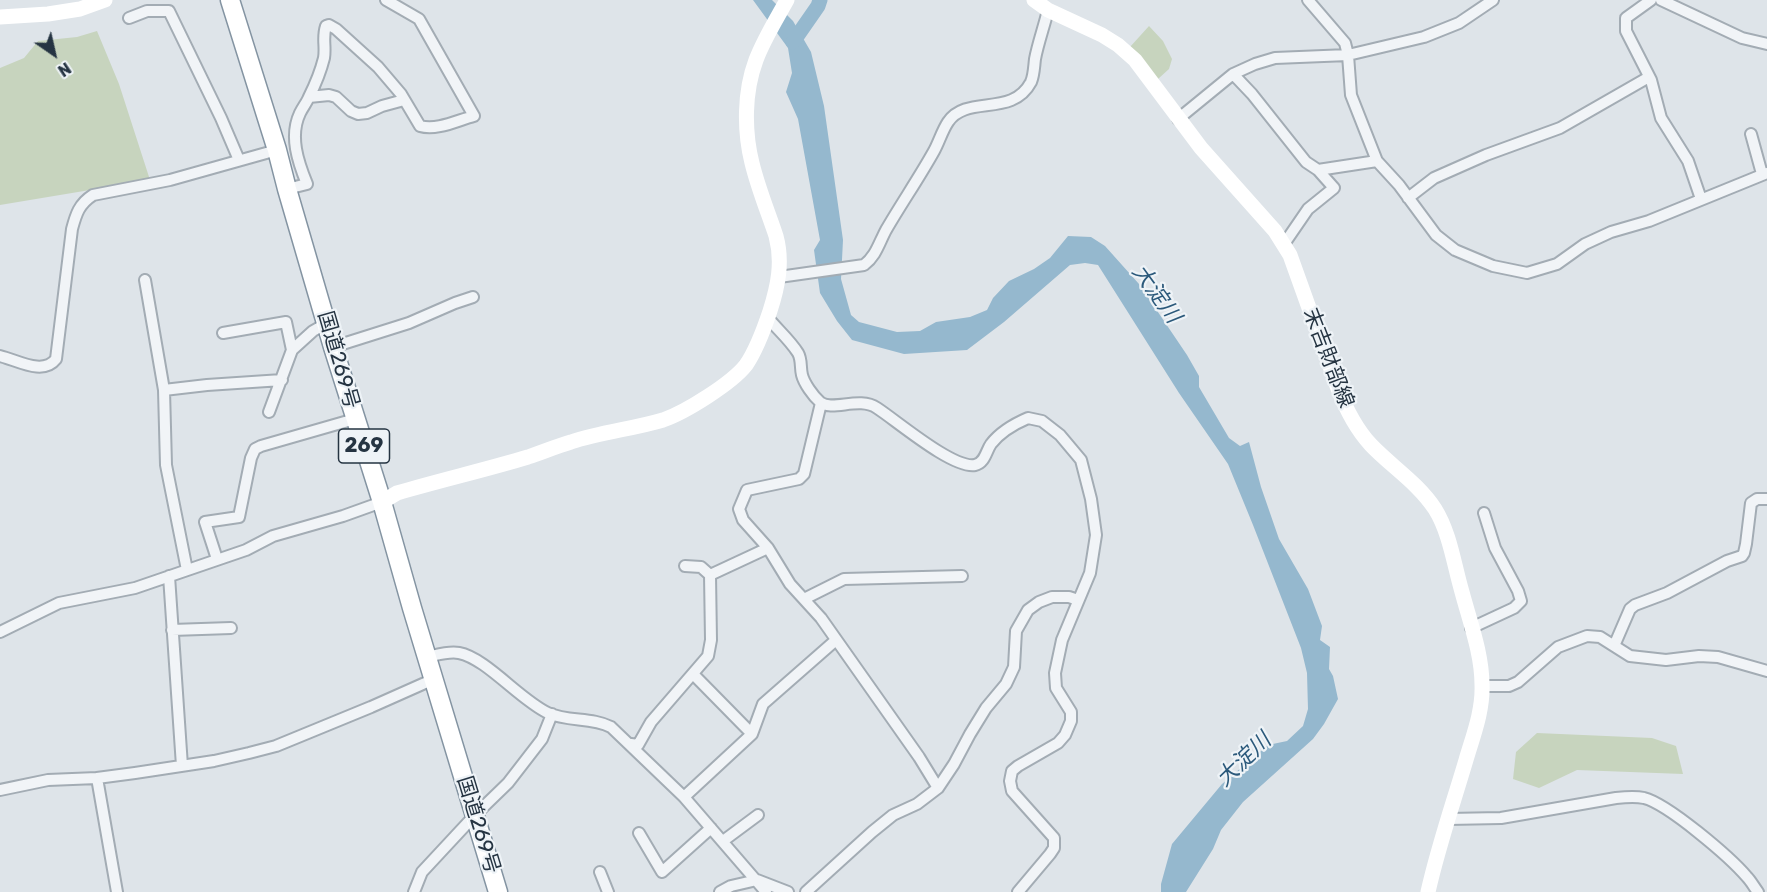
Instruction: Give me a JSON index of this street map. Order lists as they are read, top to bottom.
{
  "streets": {
    "highway": ["国道269号", "269"],
    "main road": ["末吉財部線"]
  },
  "water": ["大淀川"],
  "north": "bottom right"
}
